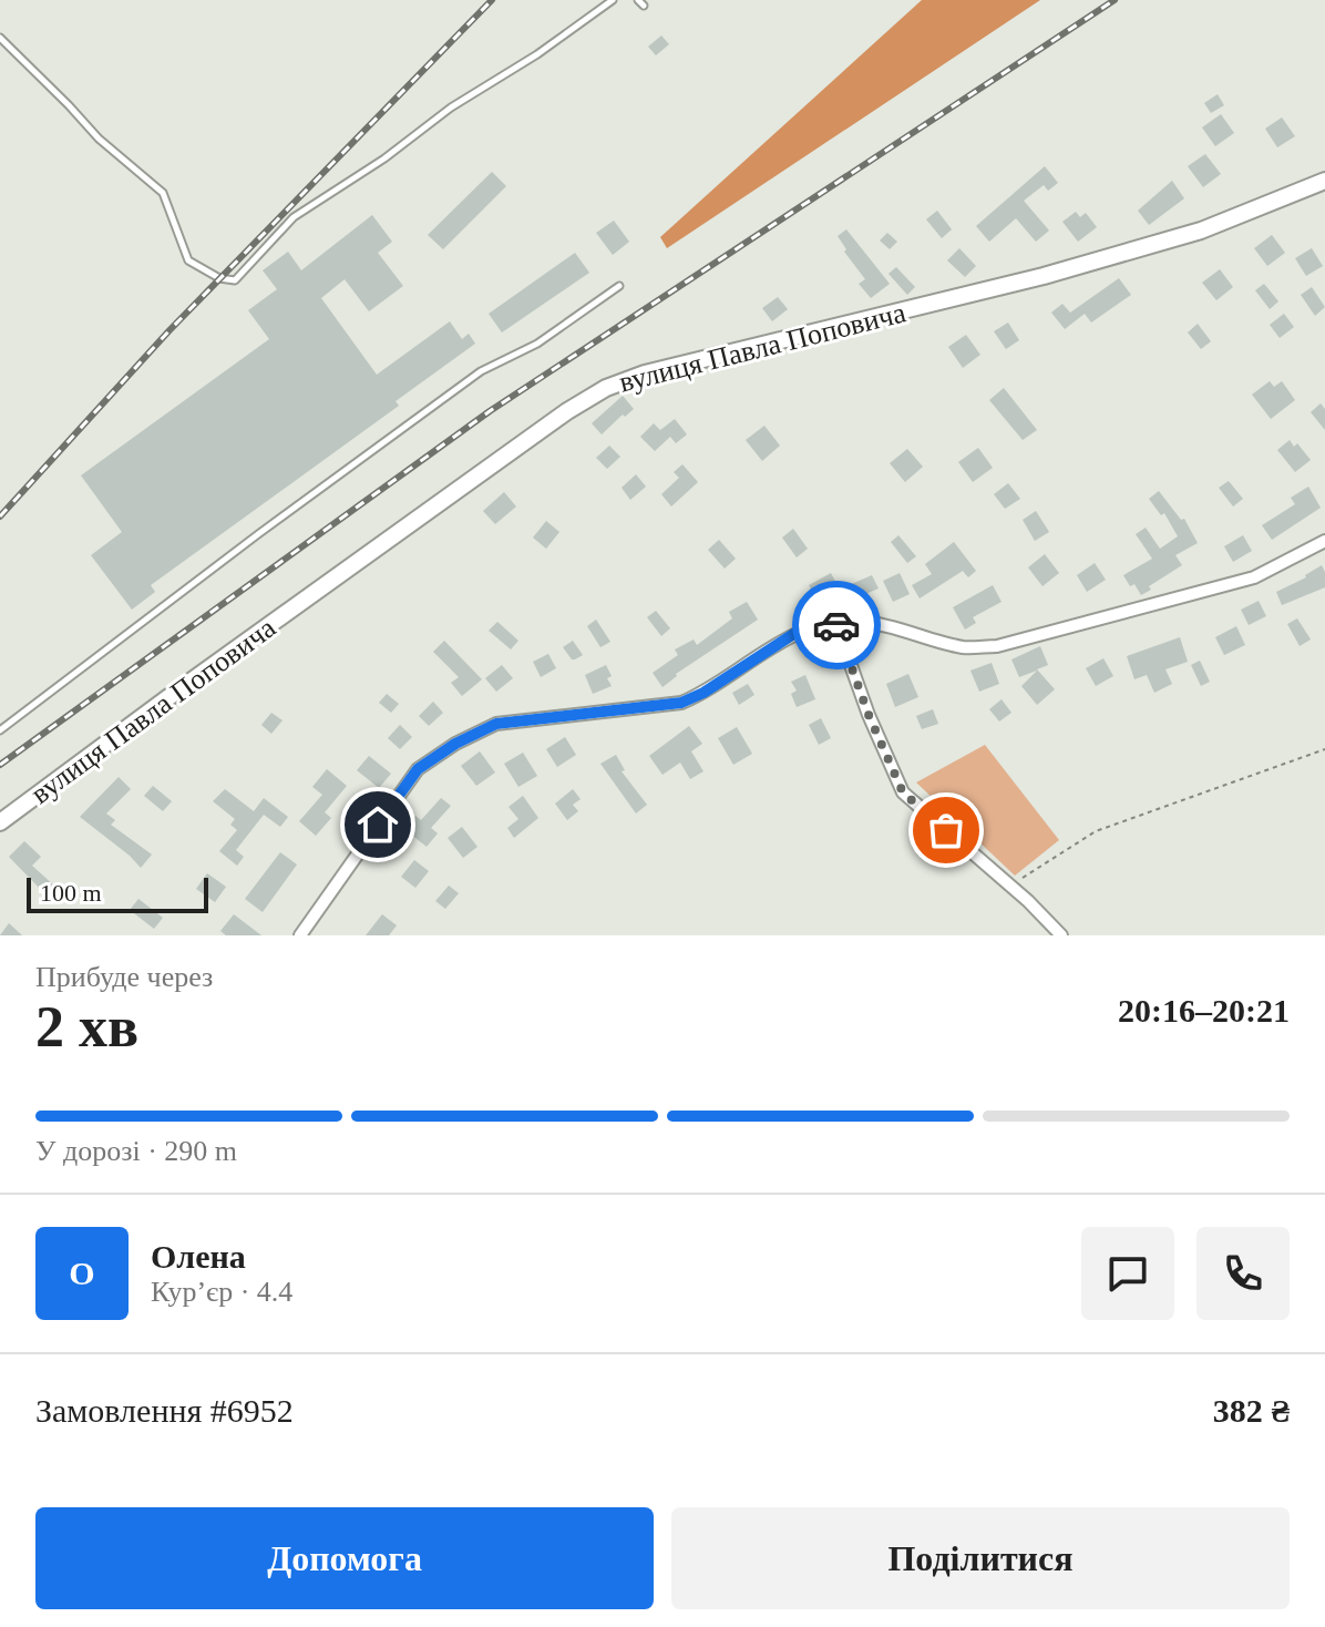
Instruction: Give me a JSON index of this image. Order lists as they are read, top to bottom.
{
  "streets": {
    "street": ["вулиця Павла Поповича"]
  },
  "scale_bar": "100 m",
  "page": {
    "scale": "100 m",
    "heading": ["2 хв", "Прибуде через", "20:16–20:21"],
    "panel": [
      "Олена",
      "Кур’єр · 4.4",
      "Замовлення #6952",
      "382 ₴"
    ],
    "bar": "У дорозі · 290 m",
    "round": "О",
    "buttons": ["Допомога", "Поділитися"]
  }
}
